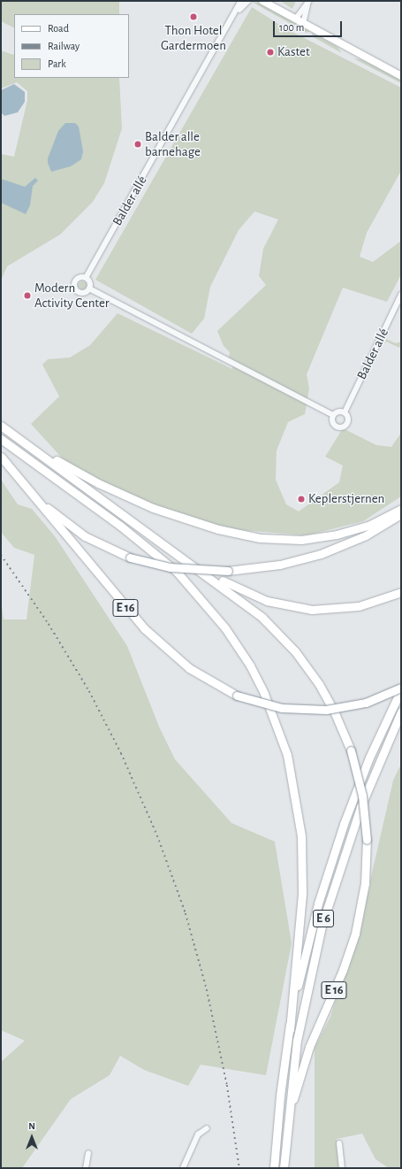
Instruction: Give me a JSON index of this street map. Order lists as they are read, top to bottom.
{
  "streets": {
    "highway": ["E 16", "E 6"],
    "street": ["Balder allé"]
  },
  "crossings": [
    ["E 16", "E 6"]
  ],
  "places": [
    "Thon Hotel Gardermoen",
    "Kastet",
    "Balder alle barnehage",
    "Modern Activity Center",
    "Keplerstjernen"
  ],
  "legend": ["Road", "Railway", "Park"],
  "scale_bar": "100 m",
  "north": "top"
}
